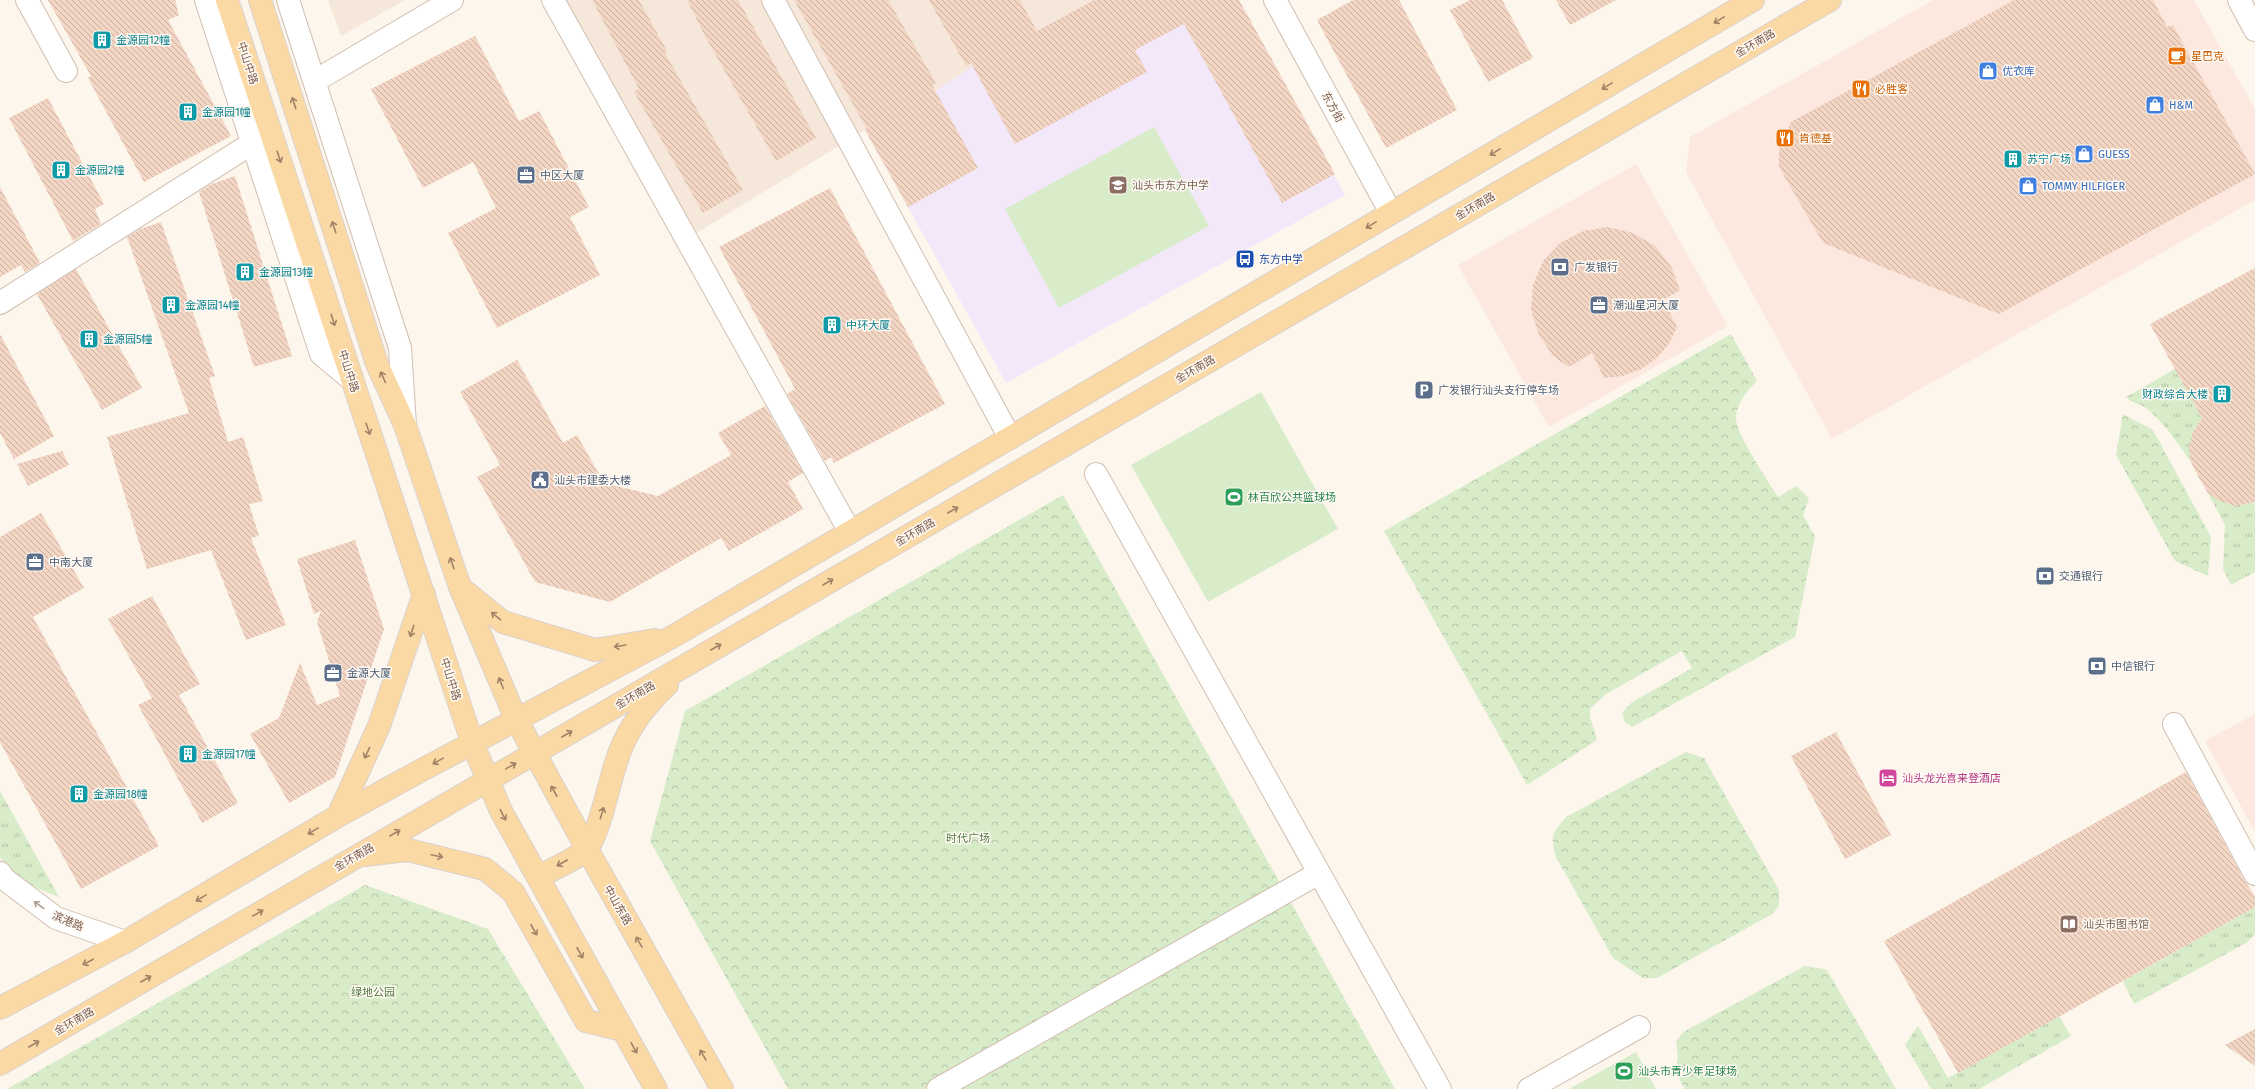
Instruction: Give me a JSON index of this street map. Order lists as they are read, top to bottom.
{
  "streets": {
    "main road": ["金环南路", "中山中路", "中山东路"],
    "street": ["东方街", "滨港路"]
  },
  "crossings": [
    ["金环南路", "中山东路"]
  ],
  "one_way": ["滨港路"],
  "parks": ["时代广场", "绿地公园"],
  "places": {
    "building": [
      "金源园12幢",
      "金源园1幢",
      "苏宁广场",
      "金源园2幢",
      "金源园13幢",
      "金源园14幢",
      "中环大厦",
      "金源园5幢",
      "财政综合大楼",
      "金源园17幢",
      "金源园18幢"
    ],
    "cafe": ["星巴克"],
    "shop": [
      "优衣库",
      "H&M",
      "GUESS",
      "TOMMY HILFIGER"
    ],
    "restaurant": ["必胜客", "肯德基"],
    "office": [
      "中区大厦",
      "潮汕星河大厦",
      "中南大厦",
      "金源大厦"
    ],
    "school or university": ["汕头市东方中学"],
    "bus stop": ["东方中学"],
    "bank": ["广发银行", "交通银行", "中信银行"],
    "parking": ["广发银行汕头支行停车场"],
    "public building": ["汕头市建委大楼"],
    "sports": ["林百欣公共篮球场", "汕头市青少年足球场"],
    "hotel": ["汕头龙光喜来登酒店"],
    "library": ["汕头市图书馆"]
  }
}
